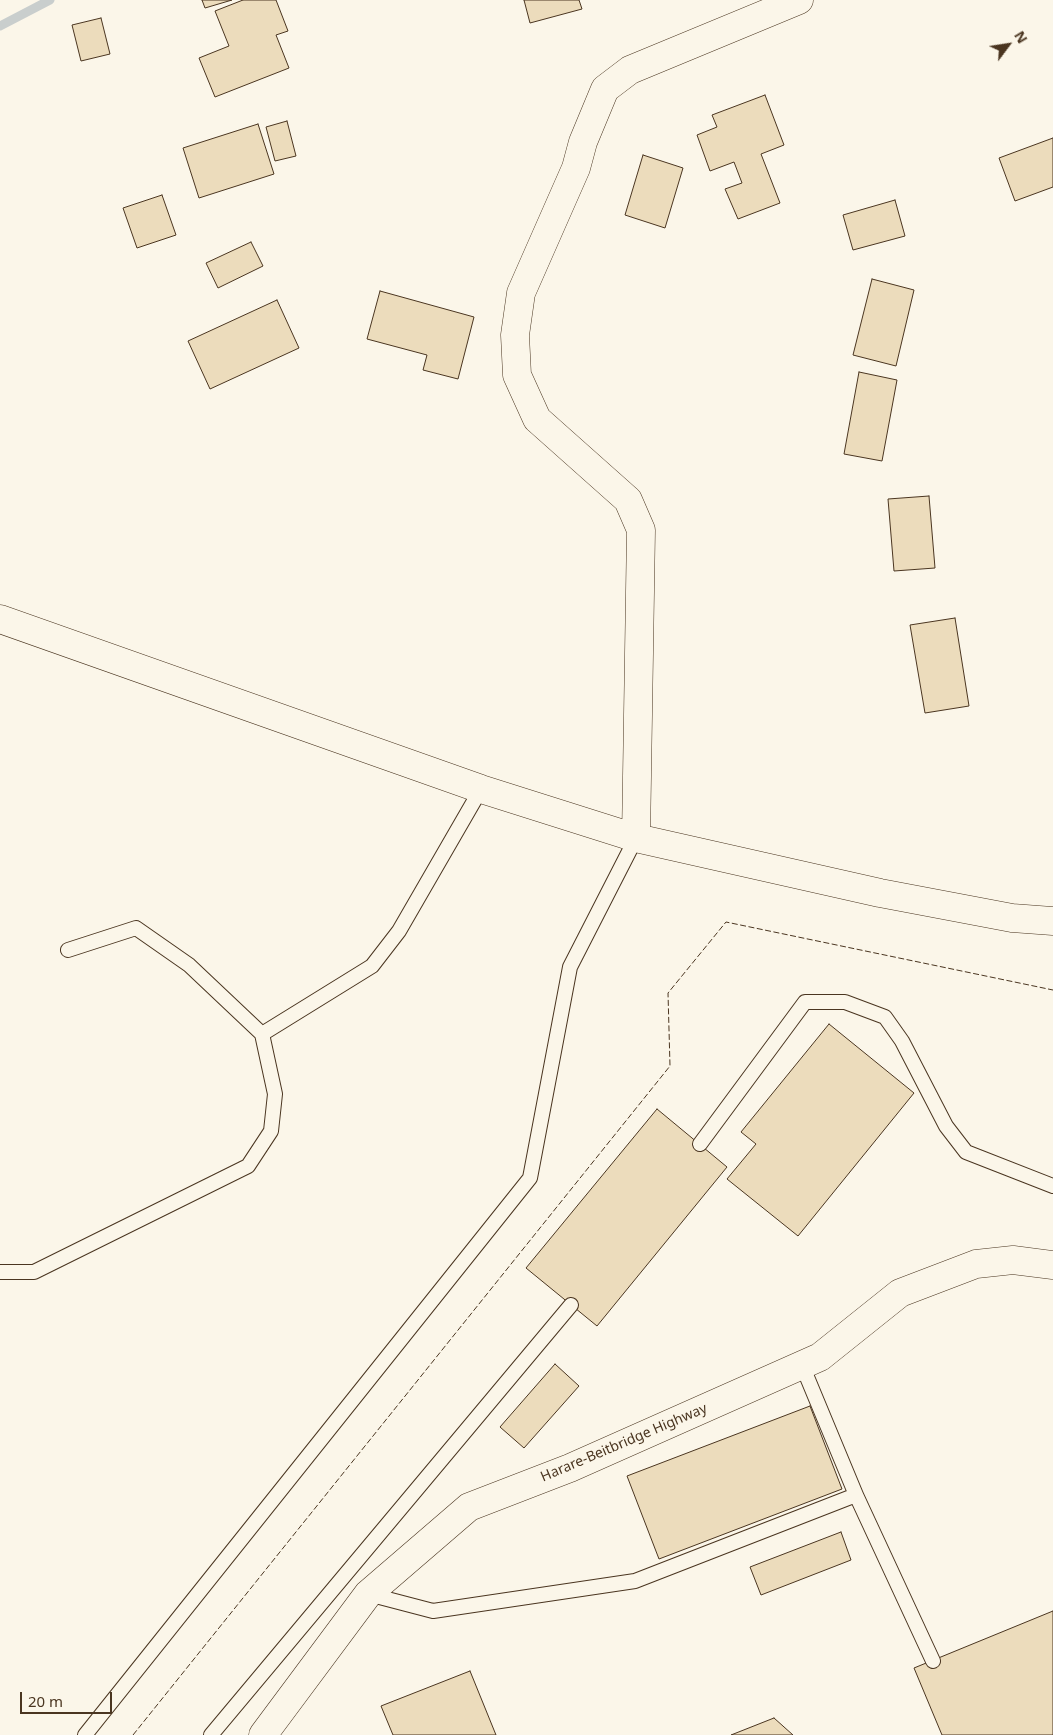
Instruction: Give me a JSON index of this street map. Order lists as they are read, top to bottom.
{
  "streets": {
    "main road": ["Harare-Beitbridge Highway"]
  },
  "scale_bar": "20 m",
  "north": "top right"
}
